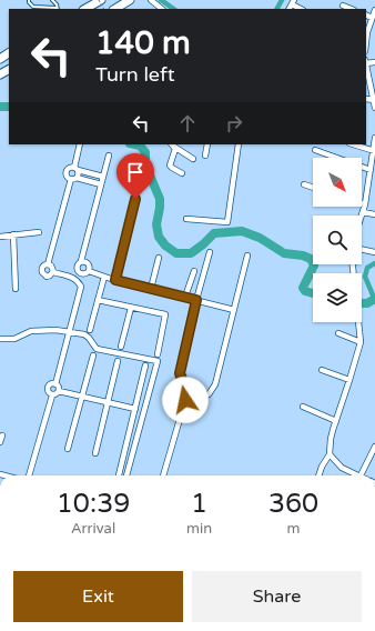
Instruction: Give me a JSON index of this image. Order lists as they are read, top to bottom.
{
  "north": "bottom right",
  "page": {
    "turn": ["140 m", "Turn left"],
    "eta": [
      "10:39",
      "Arrival",
      "1",
      "min",
      "360",
      "m"
    ],
    "buttons": ["Exit", "Share"]
  }
}
